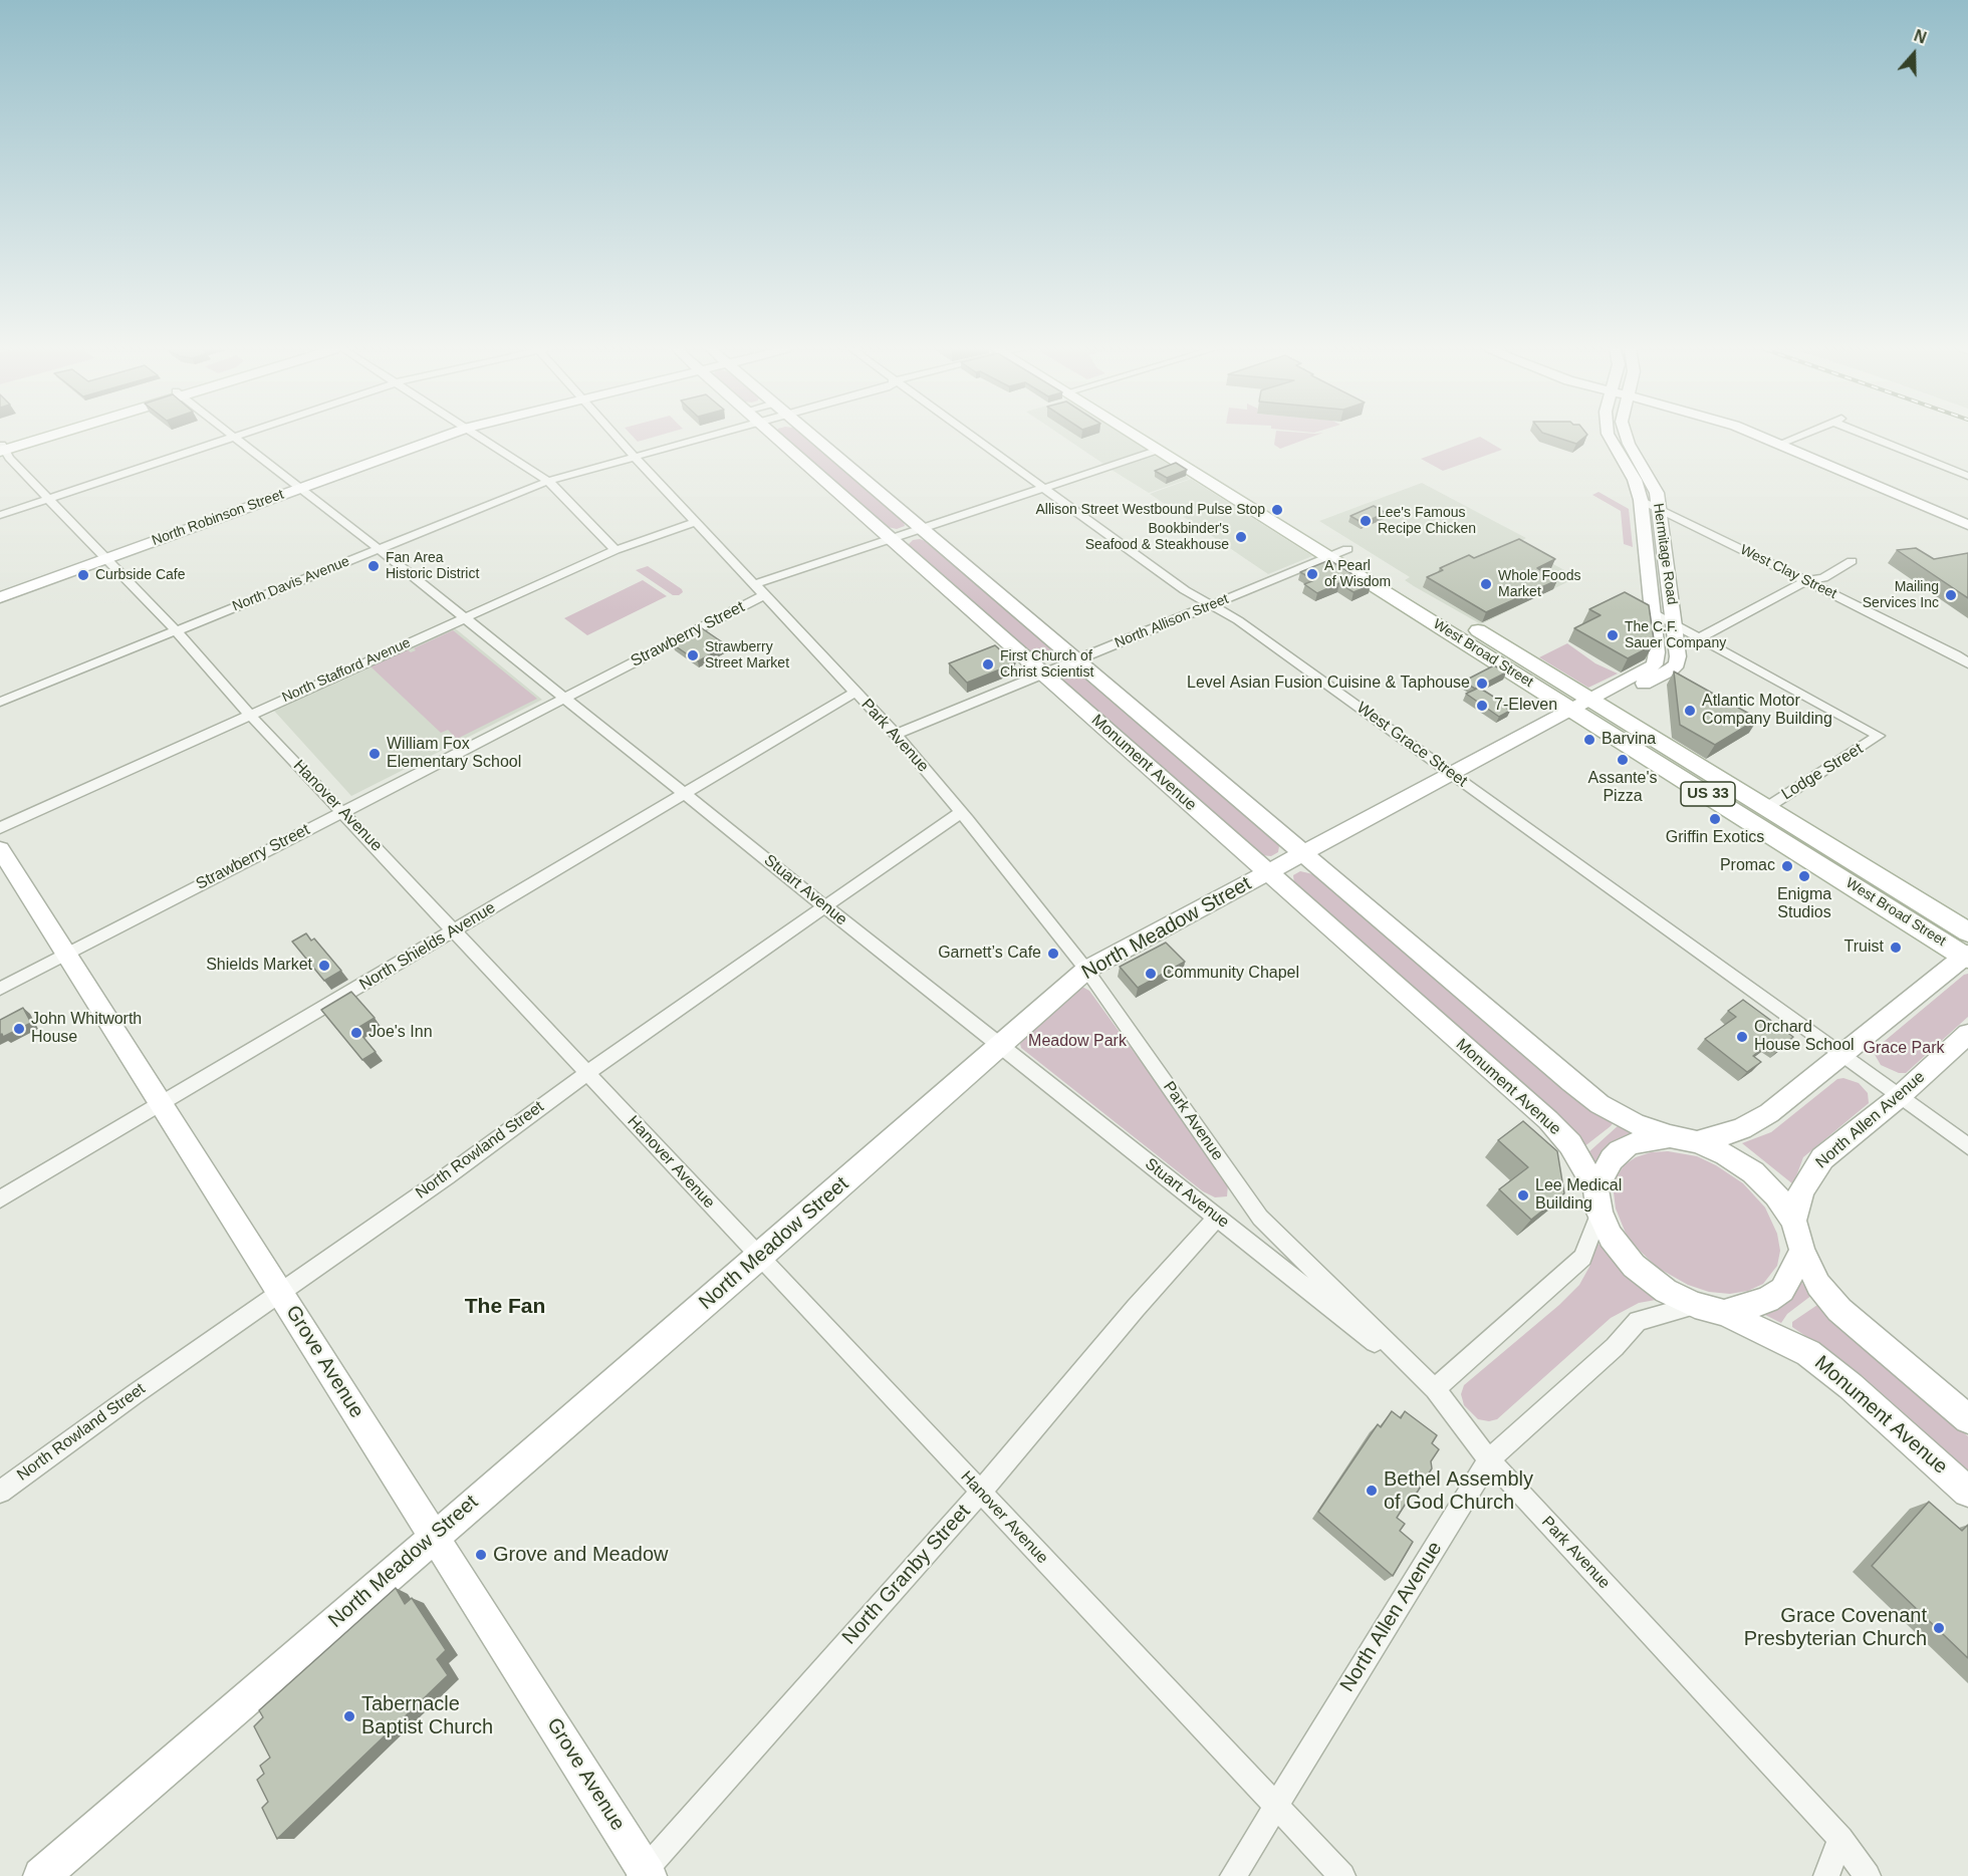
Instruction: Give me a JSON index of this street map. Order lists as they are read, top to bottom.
{
  "streets": {
    "main road": ["West Broad Street", "US 33"],
    "street": [
      "North Robinson Street",
      "Hermitage Road",
      "West Clay Street",
      "North Davis Avenue",
      "North Allison Street",
      "Strawberry Street",
      "North Stafford Avenue",
      "Park Avenue",
      "West Grace Street",
      "Monument Avenue",
      "Lodge Street",
      "Hanover Avenue",
      "Stuart Avenue",
      "North Meadow Street",
      "North Shields Avenue",
      "North Allen Avenue",
      "North Rowland Street",
      "Grove Avenue",
      "North Granby Street"
    ]
  },
  "crossings": [
    ["North Robinson Street", "Hanover Avenue"],
    ["North Robinson Street", "Stuart Avenue"],
    ["Hermitage Road", "West Clay Street"],
    ["Hermitage Road", "North Meadow Street"],
    ["North Davis Avenue", "Park Avenue"],
    ["North Davis Avenue", "Hanover Avenue"],
    ["North Davis Avenue", "Stuart Avenue"],
    ["North Allison Street", "West Broad Street"],
    ["North Allison Street", "Park Avenue"],
    ["North Allison Street", "West Grace Street"],
    ["North Allison Street", "Monument Avenue"],
    ["Strawberry Street", "West Broad Street"],
    ["Strawberry Street", "Park Avenue"],
    ["Strawberry Street", "West Grace Street"],
    ["Strawberry Street", "Monument Avenue"],
    ["Strawberry Street", "Hanover Avenue"],
    ["Strawberry Street", "Stuart Avenue"],
    ["Strawberry Street", "Grove Avenue"],
    ["West Broad Street", "Lodge Street"],
    ["West Broad Street", "North Meadow Street"],
    ["North Stafford Avenue", "Park Avenue"],
    ["North Stafford Avenue", "Hanover Avenue"],
    ["North Stafford Avenue", "Stuart Avenue"],
    ["Park Avenue", "Stuart Avenue"],
    ["Park Avenue", "North Meadow Street"],
    ["Park Avenue", "North Shields Avenue"],
    ["Park Avenue", "North Allen Avenue"],
    ["Park Avenue", "North Rowland Street"],
    ["West Grace Street", "North Meadow Street"],
    ["West Grace Street", "North Allen Avenue"],
    ["Monument Avenue", "North Meadow Street"],
    ["Monument Avenue", "North Allen Avenue"],
    ["Hanover Avenue", "North Meadow Street"],
    ["Hanover Avenue", "North Shields Avenue"],
    ["Hanover Avenue", "North Allen Avenue"],
    ["Hanover Avenue", "North Rowland Street"],
    ["Hanover Avenue", "North Granby Street"],
    ["Stuart Avenue", "North Meadow Street"],
    ["Stuart Avenue", "North Shields Avenue"],
    ["Stuart Avenue", "North Rowland Street"],
    ["Stuart Avenue", "North Granby Street"],
    ["North Meadow Street", "Grove Avenue"],
    ["North Shields Avenue", "Grove Avenue"],
    ["North Rowland Street", "Grove Avenue"],
    ["Grove Avenue", "North Granby Street"]
  ],
  "districts": ["The Fan"],
  "parks": ["Meadow Park", "Grace Park"],
  "places": [
    "Allison Street Westbound Pulse Stop",
    "Lee's Famous Recipe Chicken",
    "Bookbinder's Seafood & Steakhouse",
    "Fan Area Historic District",
    "A Pearl of Wisdom",
    "Curbside Cafe",
    "Whole Foods Market",
    "Mailing Services Inc",
    "The C.F. Sauer Company",
    "Strawberry Street Market",
    "First Church of Christ Scientist",
    "Level Asian Fusion Cuisine & Taphouse",
    "7-Eleven",
    "Atlantic Motor Company Building",
    "Barvina",
    "William Fox Elementary School",
    "Assante's Pizza",
    "Griffin Exotics",
    "Promac",
    "Enigma Studios",
    "Truist",
    "Garnett’s Cafe",
    "Shields Market",
    "Community Chapel",
    "John Whitworth House",
    "Joe's Inn",
    "Orchard House School",
    "Lee Medical Building",
    "Bethel Assembly of God Church",
    "Grove and Meadow",
    "Grace Covenant Presbyterian Church",
    "Tabernacle Baptist Church"
  ],
  "north": "top"
}
